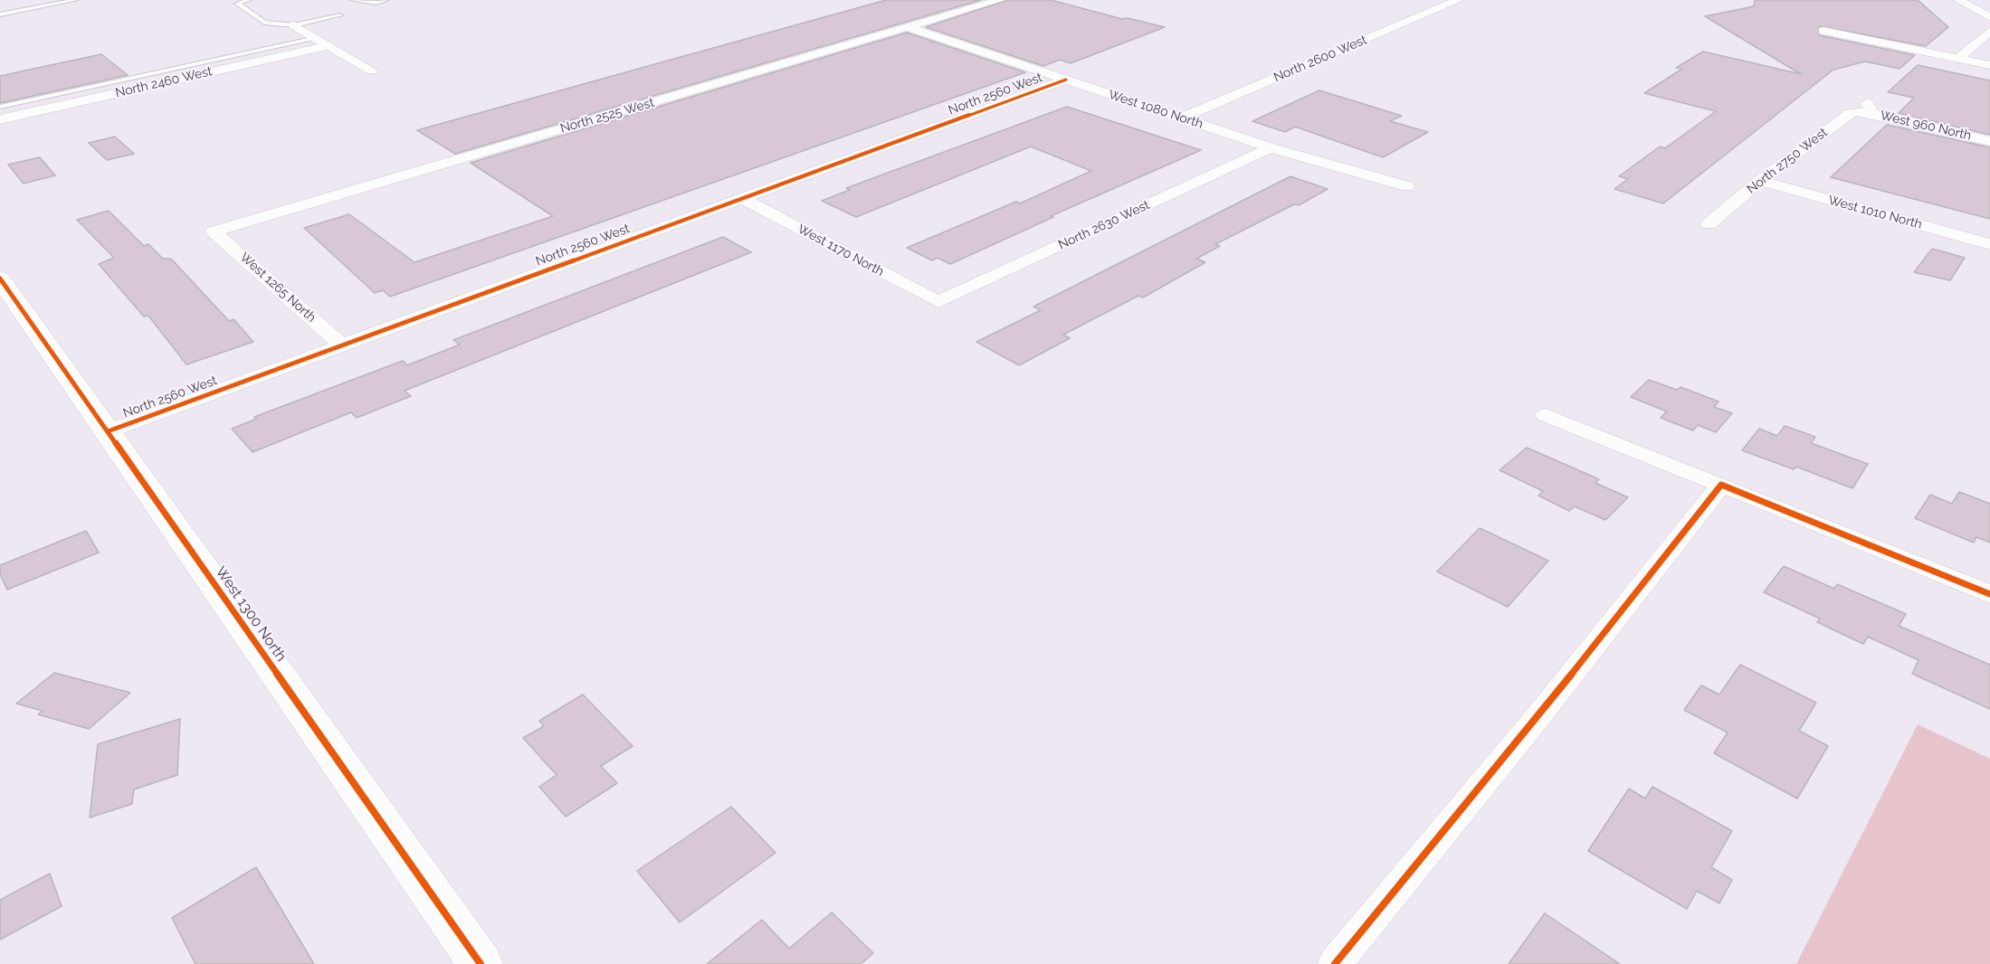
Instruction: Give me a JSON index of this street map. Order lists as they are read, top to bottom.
{
  "streets": {
    "street": [
      "North 2600 West",
      "North 2460 West",
      "North 2560 West",
      "West 1080 North",
      "North 2525 West",
      "West 960 North",
      "North 2750 West",
      "West 1010 North",
      "North 2630 West",
      "West 1170 North",
      "West 1265 North",
      "West 1300 North"
    ]
  },
  "crossings": [
    ["North 2600 West", "West 1080 North"],
    ["North 2560 West", "West 1080 North"],
    ["North 2560 West", "West 1170 North"],
    ["North 2560 West", "West 1265 North"],
    ["North 2560 West", "West 1300 North"],
    ["West 1080 North", "North 2525 West"],
    ["West 1080 North", "North 2630 West"],
    ["North 2525 West", "West 1265 North"],
    ["West 960 North", "North 2750 West"],
    ["North 2750 West", "West 1010 North"],
    ["North 2630 West", "West 1170 North"]
  ]
}
